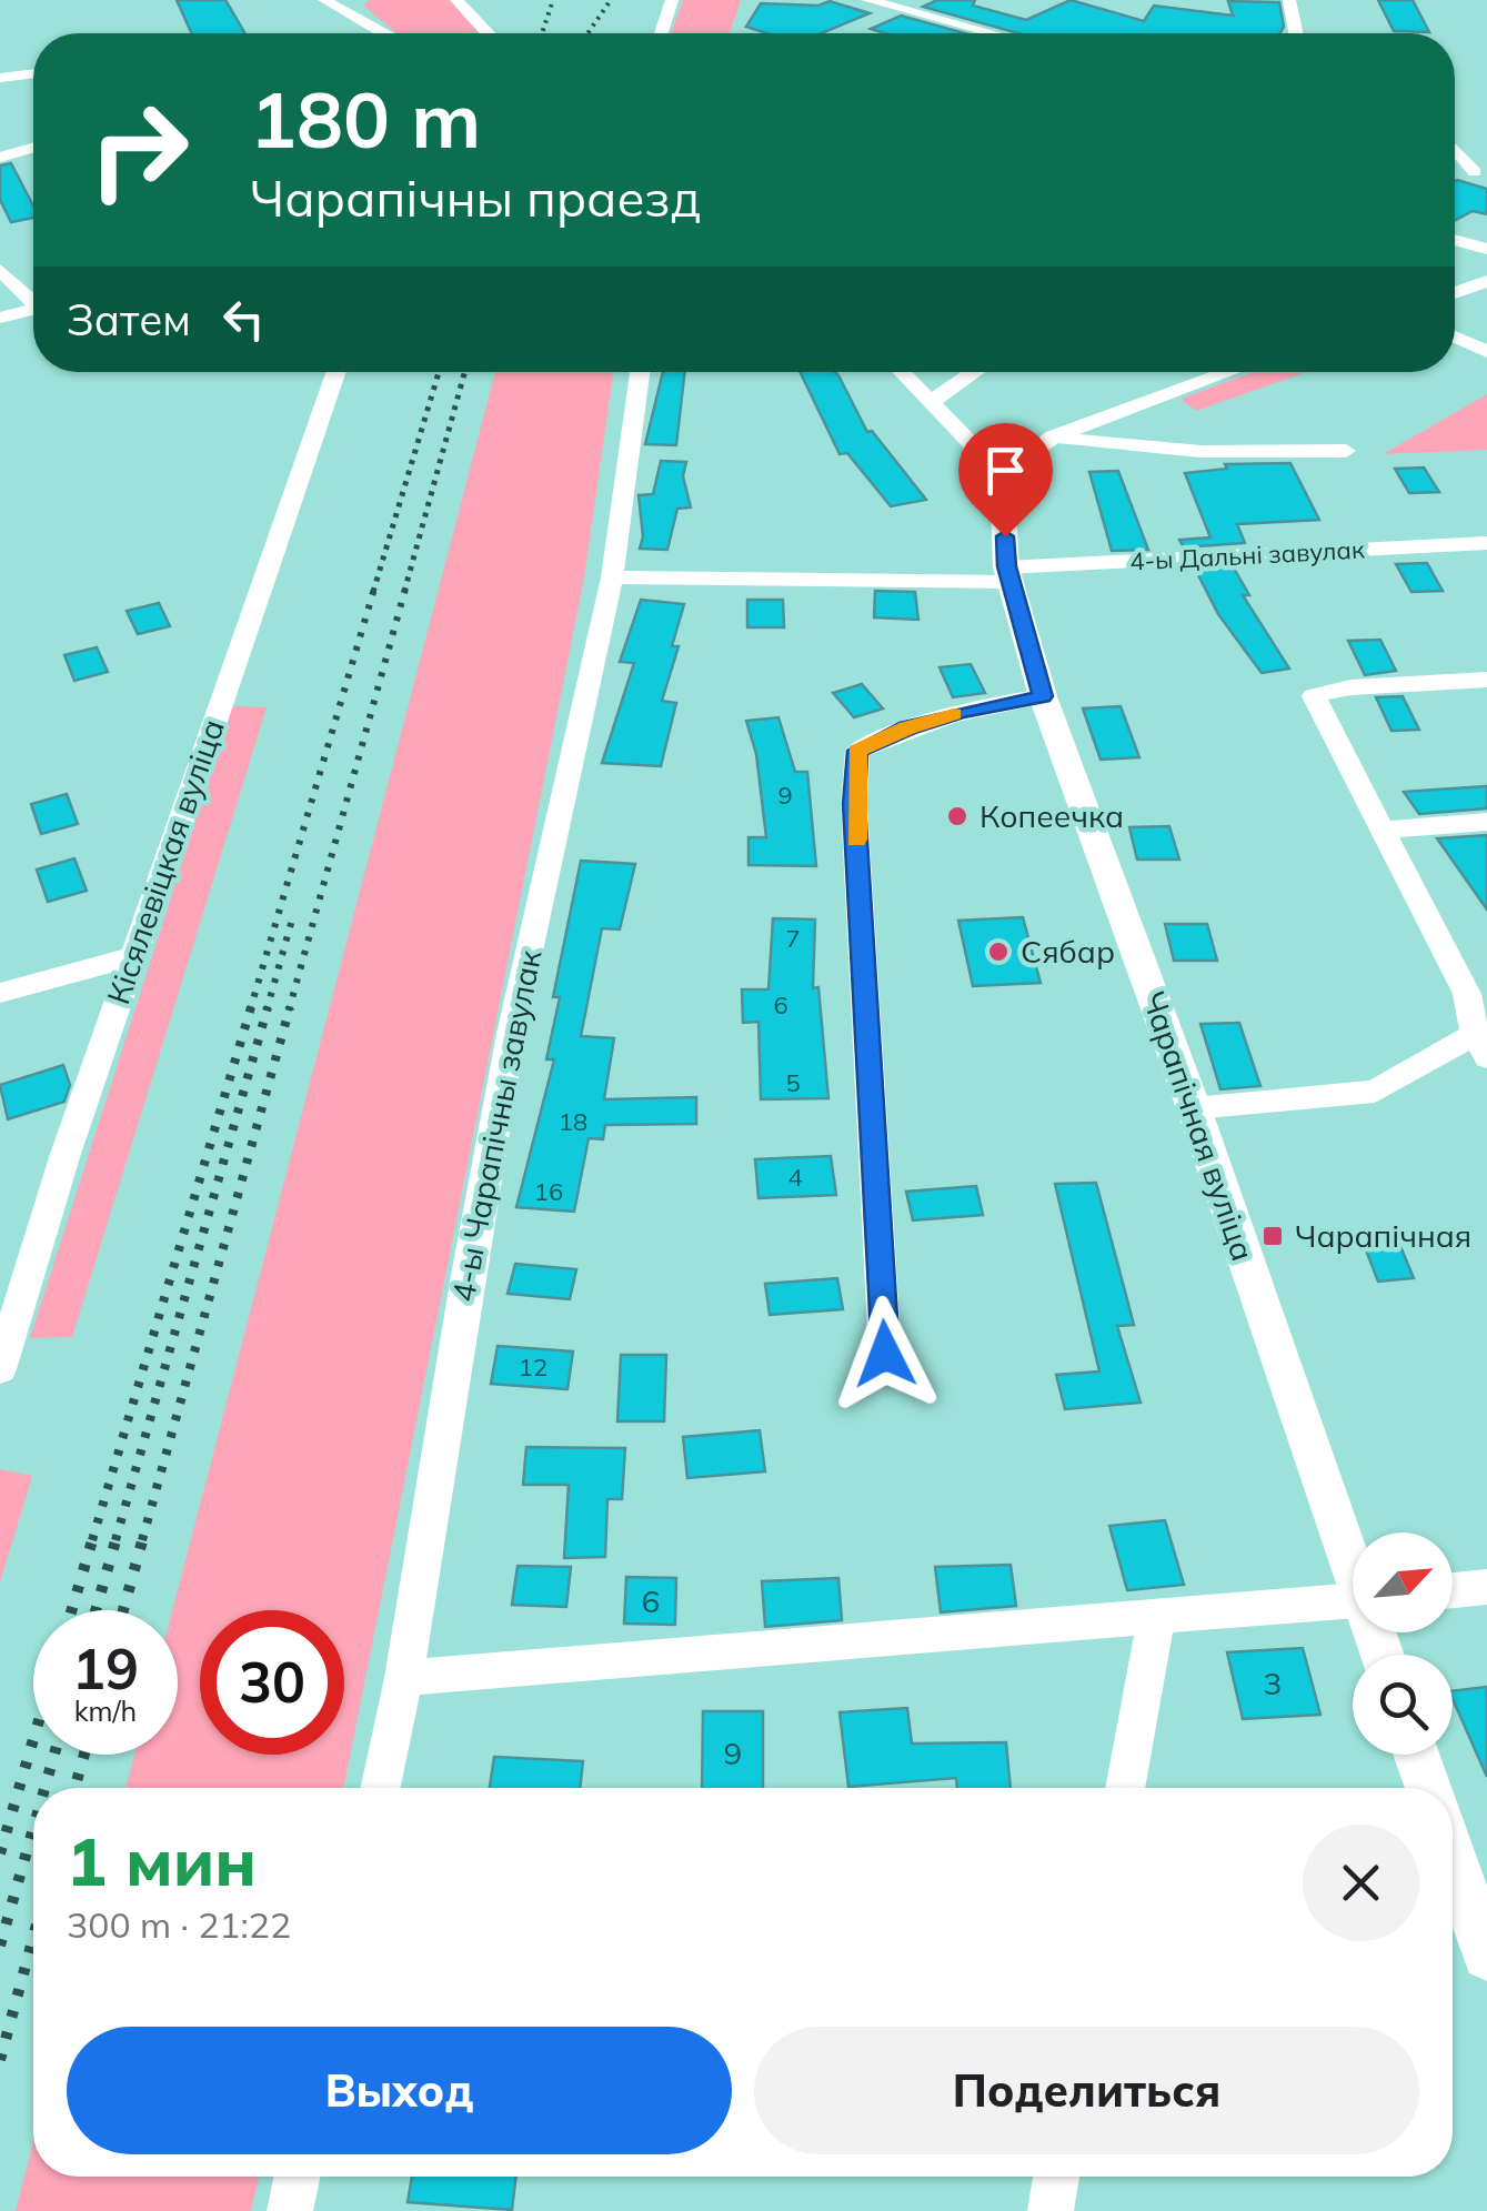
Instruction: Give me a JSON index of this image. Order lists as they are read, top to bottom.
{
  "streets": {
    "street": [
      "4-ы Дальні завулак",
      "Кісялевіцкая вуліца",
      "4-ы Чарапічны завулак",
      "Чарапічная вуліца"
    ]
  },
  "crossings": [
    ["4-ы Дальні завулак", "Чарапічная вуліца"]
  ],
  "places": {
    "other": ["Копеечка", "Сябар"],
    "transit": ["Чарапічная"]
  },
  "house_numbers": [
    "9",
    "7",
    "6",
    "5",
    "18",
    "4",
    "16",
    "12",
    "6",
    "3",
    "9"
  ],
  "north": "top right",
  "page": {
    "turn": ["180 m", "Чарапічны праезд"],
    "then": "Затем",
    "speed": "19 km/h",
    "limit": "30",
    "heading": ["1 мин", "300 m · 21:22"],
    "buttons": ["Выход", "Поделиться"]
  }
}
